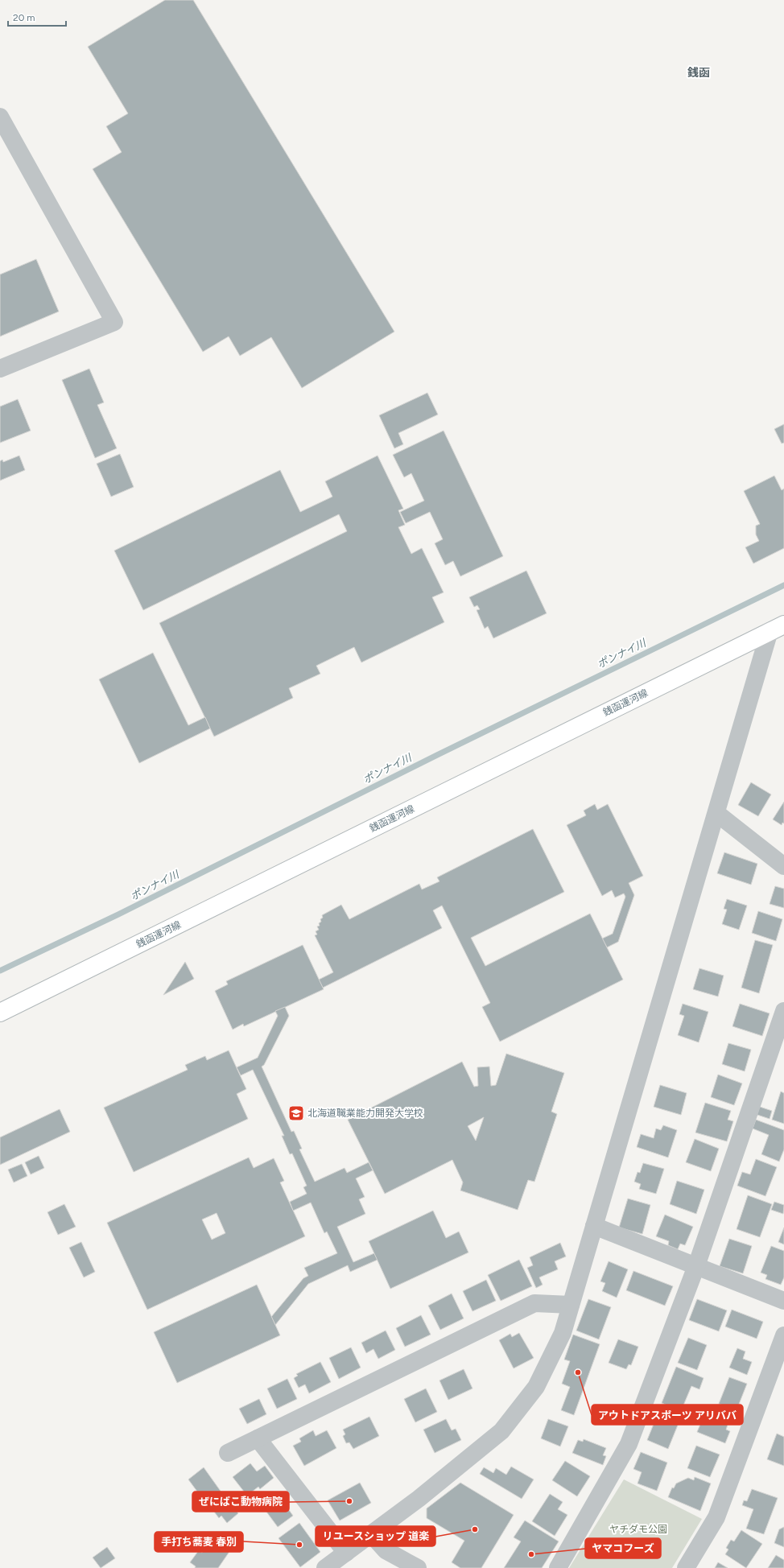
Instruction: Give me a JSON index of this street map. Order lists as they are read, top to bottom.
{
  "streets": {
    "street": ["銭函運河線"]
  },
  "districts": ["銭函"],
  "water": ["ポンナイ川"],
  "parks": ["ヤチダモ公園"],
  "places": {
    "school or university": ["北海道職業能力開発大学校"],
    "other": [
      "アウトドアスポーツ アリババ",
      "ぜにばこ動物病院",
      "リユースショップ 道楽",
      "手打ち蕎麦 春別",
      "ヤマコフーズ"
    ]
  },
  "scale_bar": "20 m"
}
